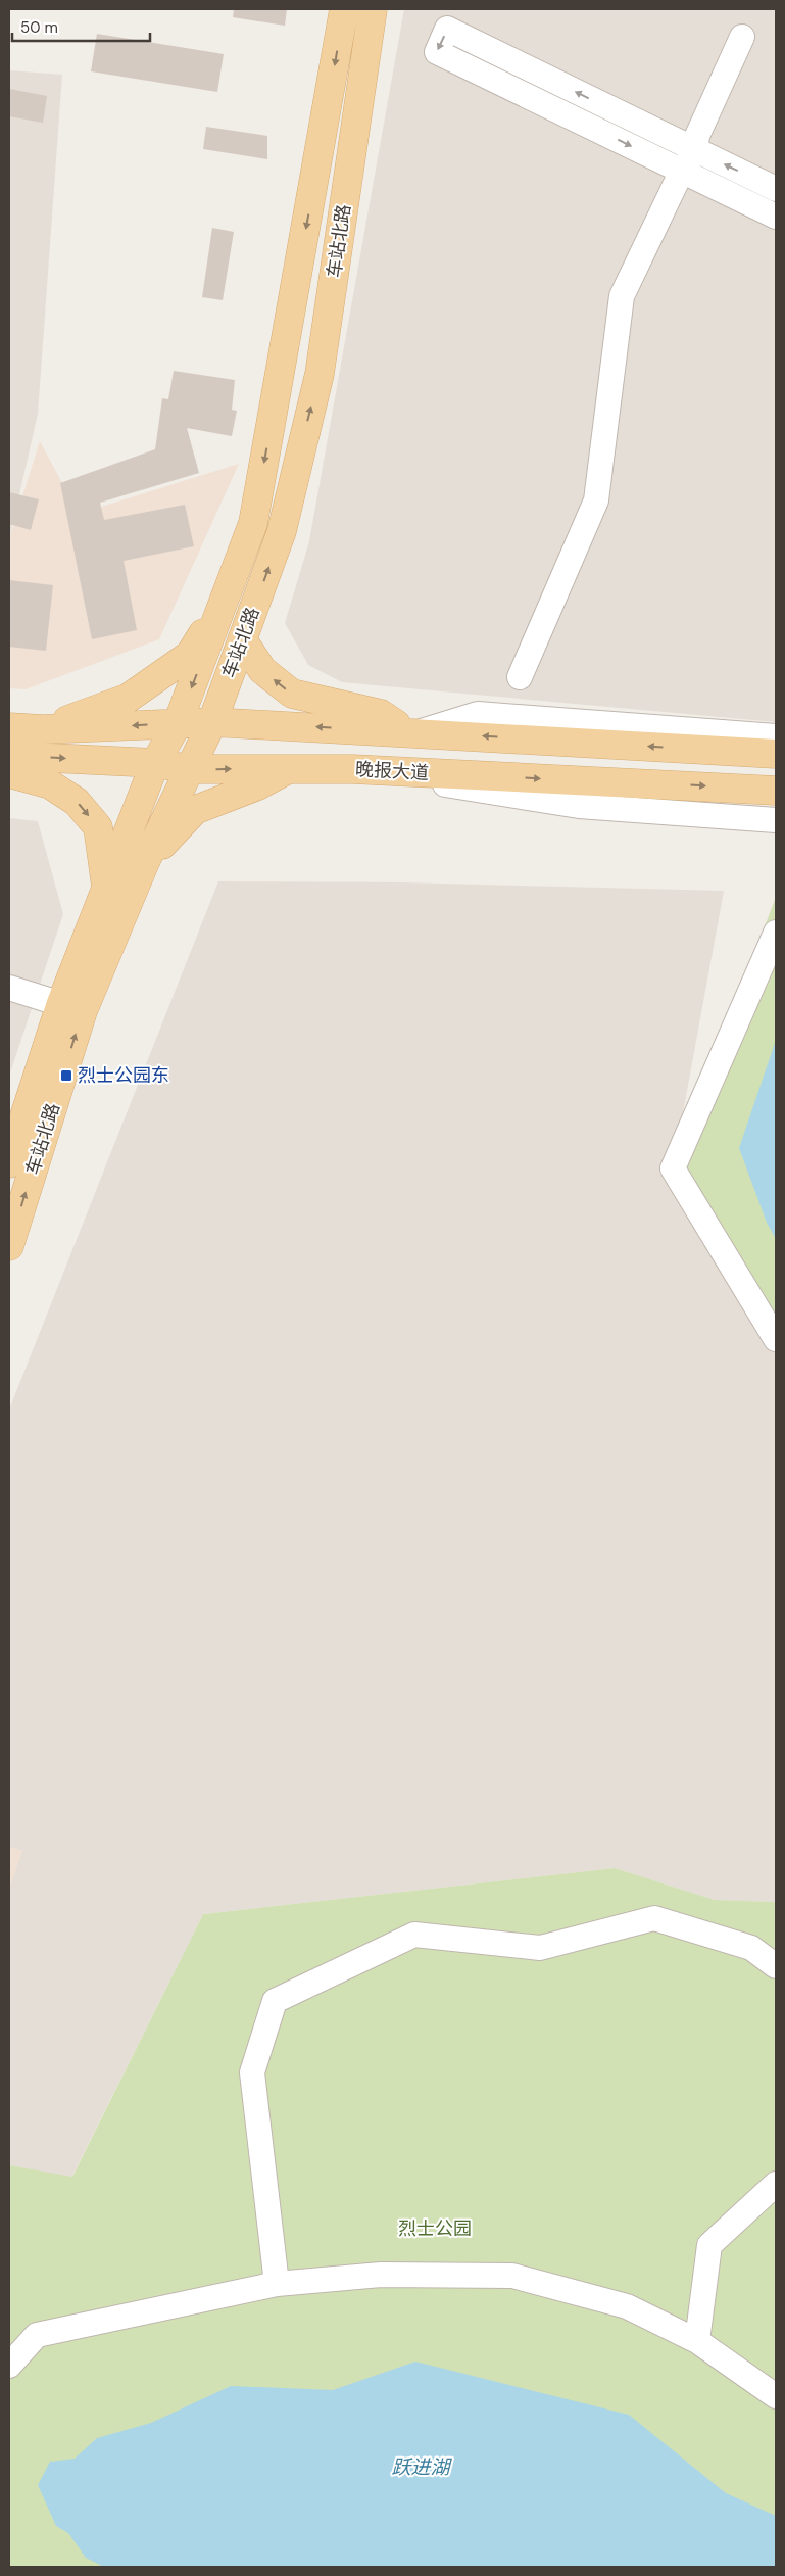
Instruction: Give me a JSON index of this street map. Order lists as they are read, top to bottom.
{
  "streets": {
    "main road": ["车站北路", "晚报大道"]
  },
  "crossings": [
    ["车站北路", "晚报大道"]
  ],
  "water": ["跃进湖"],
  "parks": ["烈士公园"],
  "places": {
    "transit": ["烈士公园东"]
  },
  "scale_bar": "50 m"
}
